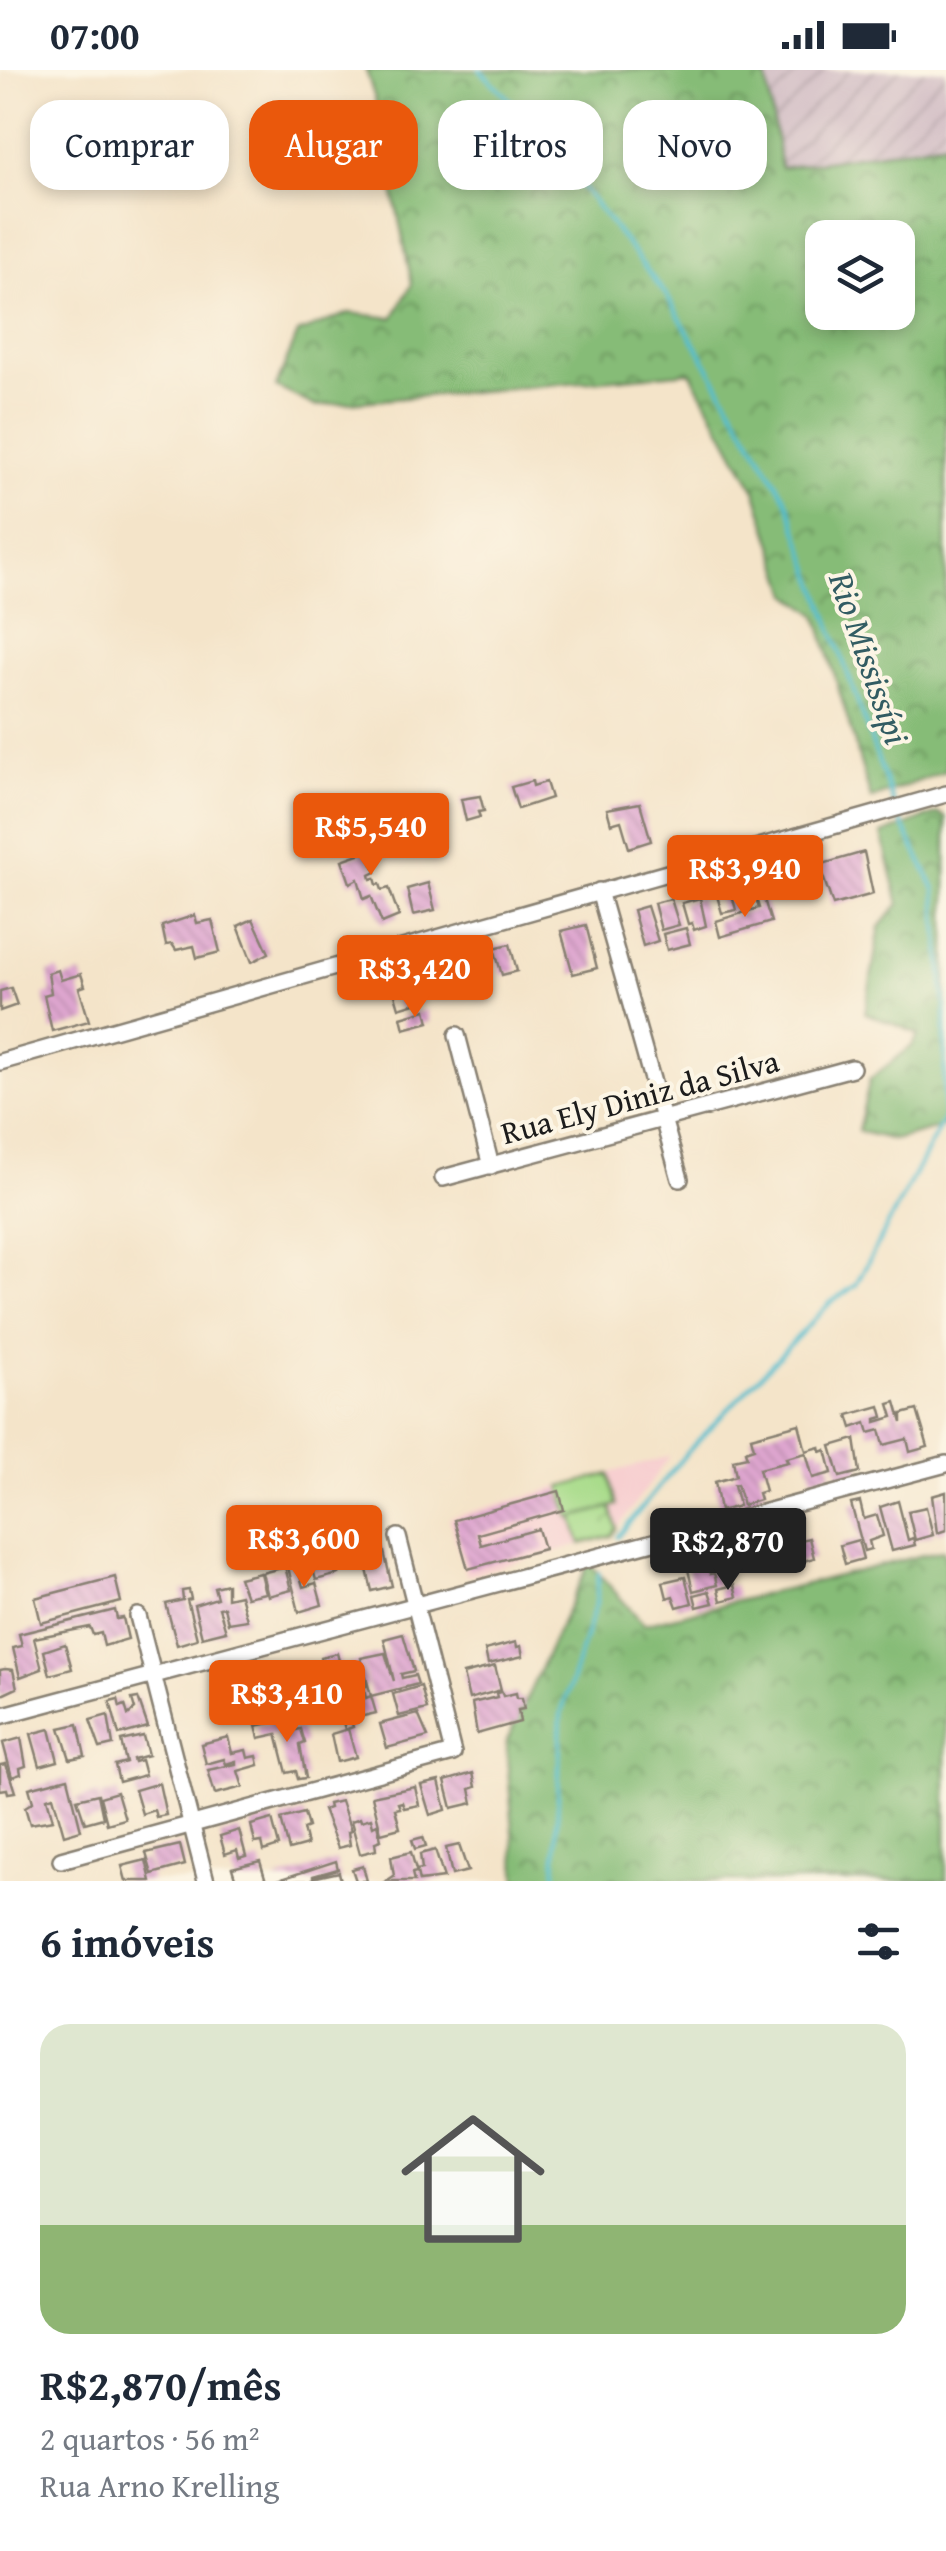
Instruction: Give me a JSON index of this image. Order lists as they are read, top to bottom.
{
  "streets": {
    "street": ["Rua Ely Diniz da Silva"]
  },
  "water": ["Rio Mississípi"],
  "page": {
    "status": "07:00",
    "chip": [
      "Comprar",
      "Alugar",
      "Filtros",
      "Novo"
    ],
    "price": [
      "R$5,540",
      "R$3,940",
      "R$3,420",
      "R$3,600",
      "R$2,870",
      "R$3,410"
    ],
    "heading": "6 imóveis",
    "list": [
      {
        "name": "R$2,870/mês",
        "note": "2 quartos · 56 m² · Rua Arno Krelling"
      }
    ]
  }
}
